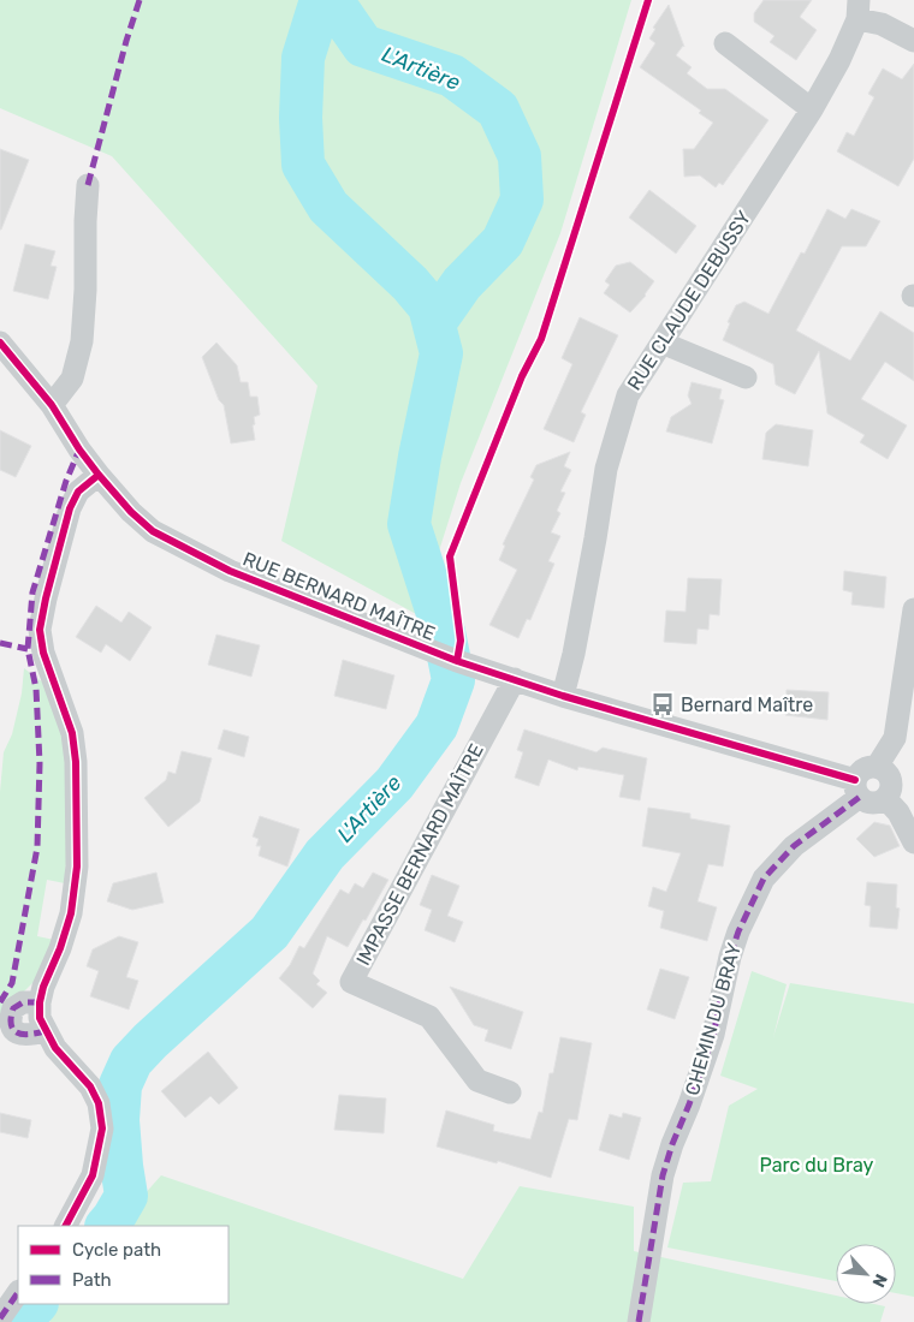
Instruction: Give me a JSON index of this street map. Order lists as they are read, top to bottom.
{
  "streets": {
    "street": [
      "RUE CLAUDE DEBUSSY",
      "RUE BERNARD MAÎTRE",
      "IMPASSE BERNARD MAÎTRE",
      "CHEMIN DU BRAY"
    ]
  },
  "crossings": [
    ["RUE CLAUDE DEBUSSY", "RUE BERNARD MAÎTRE"],
    ["RUE BERNARD MAÎTRE", "IMPASSE BERNARD MAÎTRE"],
    ["RUE BERNARD MAÎTRE", "CHEMIN DU BRAY"]
  ],
  "water": ["L'Artière"],
  "parks": ["Parc du Bray"],
  "places": {
    "bus stop": ["Bernard Maître"]
  },
  "legend": ["Cycle path", "Path"],
  "north": "bottom right"
}
